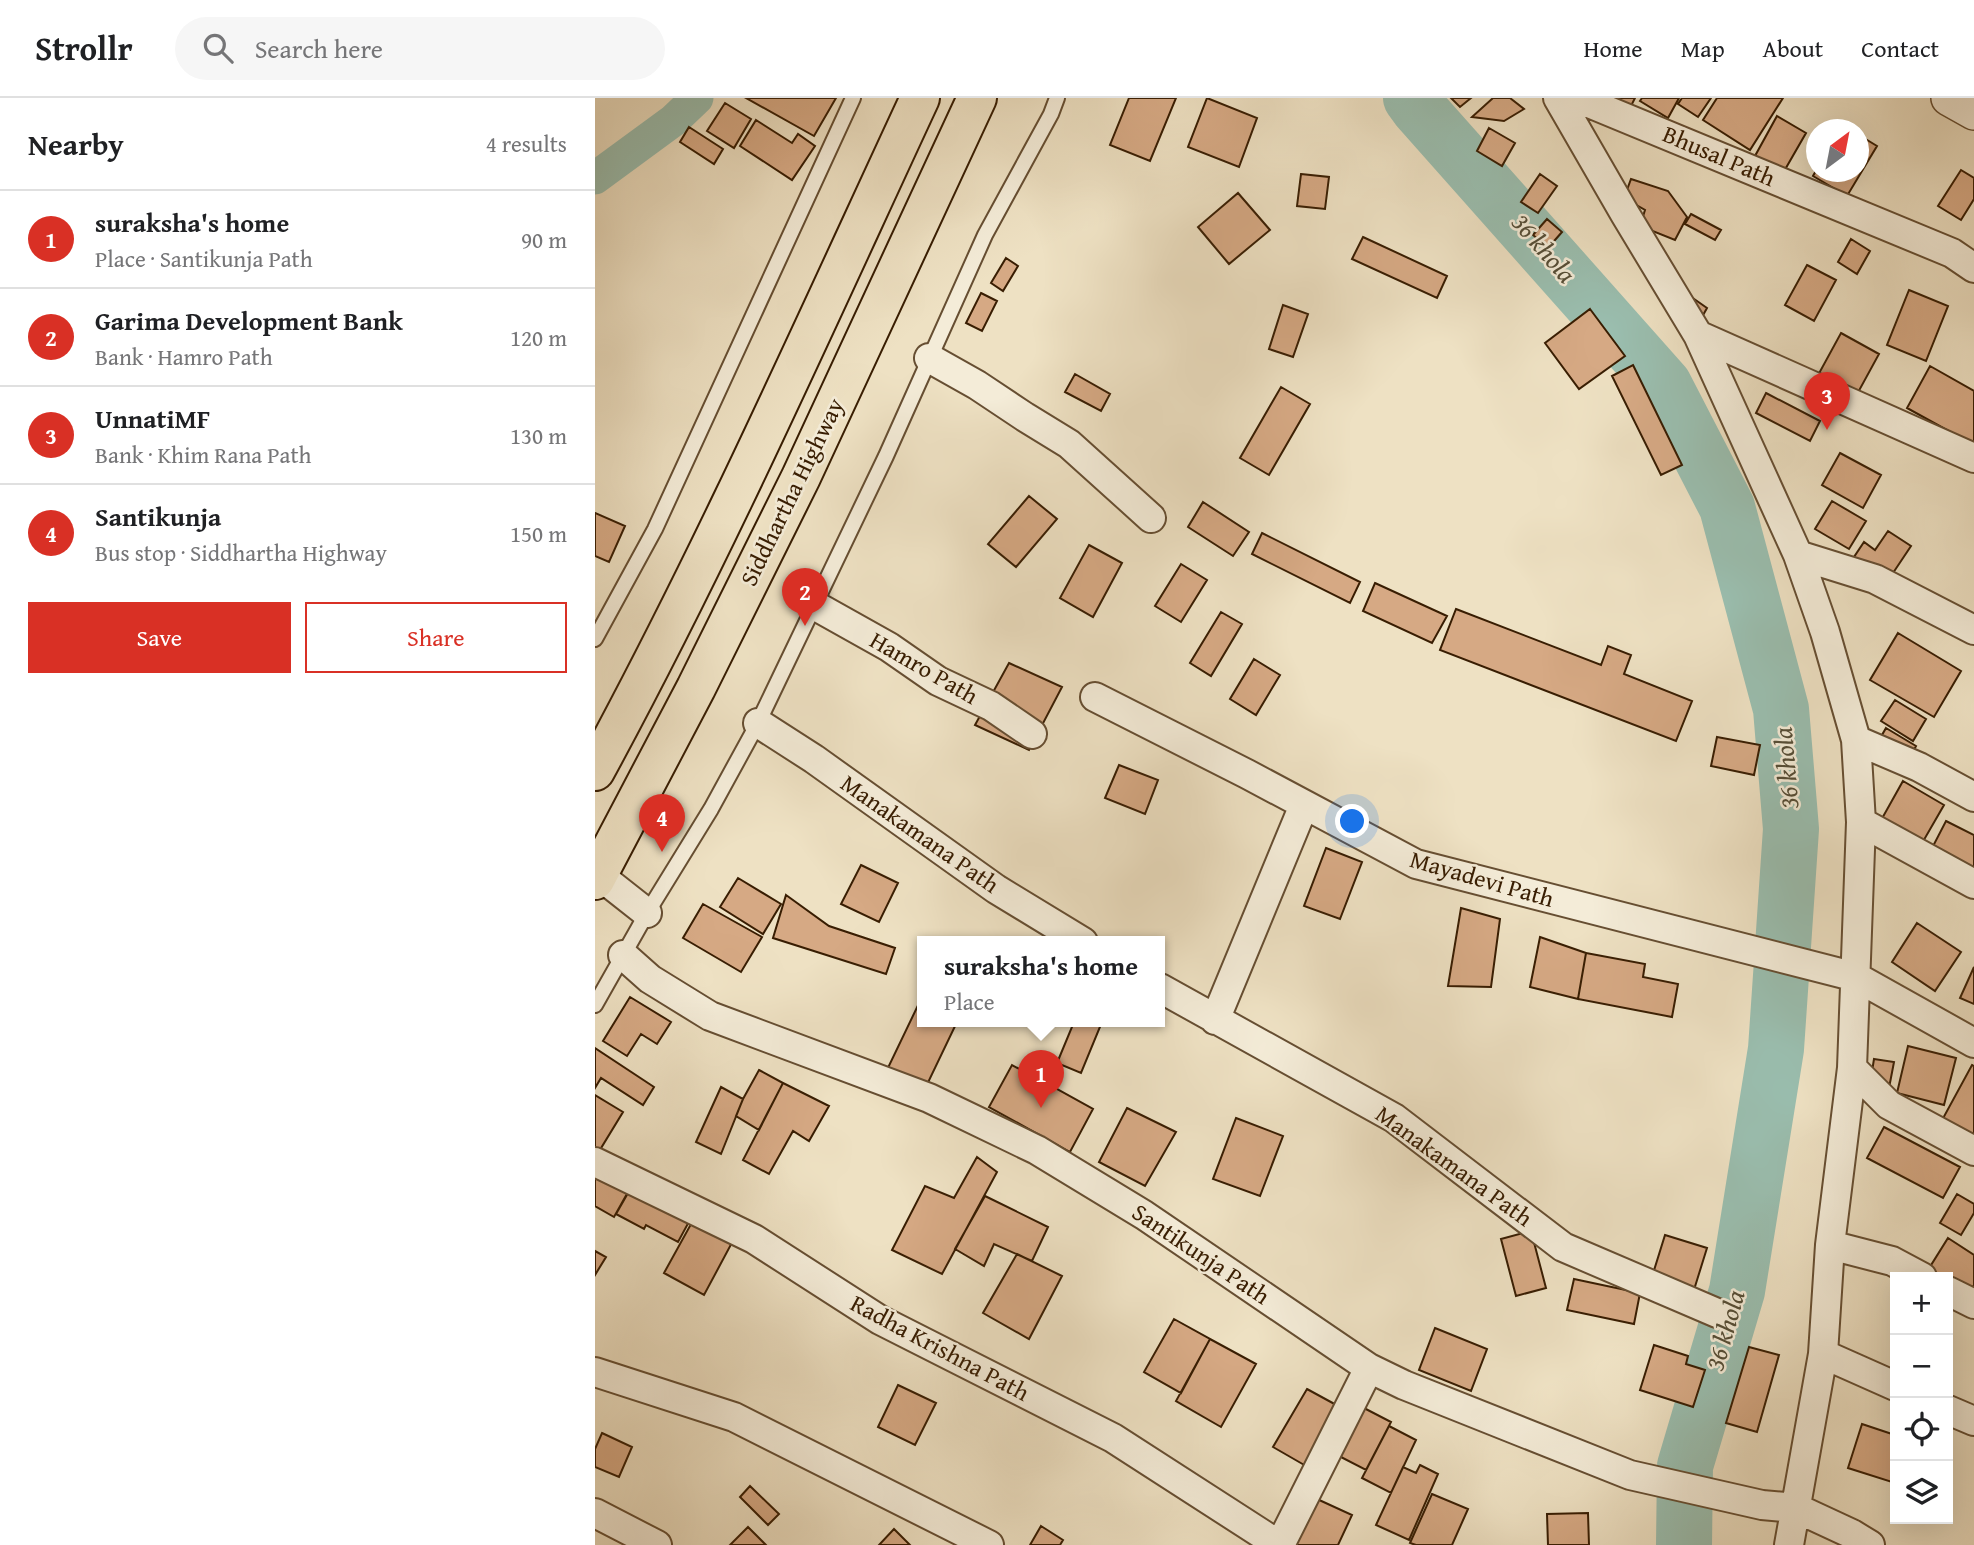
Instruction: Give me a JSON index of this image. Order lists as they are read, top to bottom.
{
  "streets": {
    "highway": ["Siddhartha Highway"],
    "street": [
      "Bhusal Path",
      "Hamro Path",
      "Manakamana Path",
      "Mayadevi Path",
      "Santikunja Path",
      "Radha Krishna Path"
    ]
  },
  "water": ["36 khola"],
  "north": "top right",
  "page": {
    "header": "Strollr",
    "search": "Search here",
    "nav": [
      "Home",
      "Map",
      "About",
      "Contact"
    ],
    "heading": ["Nearby", "4 results"],
    "list": [
      {
        "mark": "1",
        "name": "suraksha's home",
        "note": "Place · Santikunja Path",
        "value": "90 m"
      },
      {
        "mark": "2",
        "name": "Garima Development Bank",
        "note": "Bank · Hamro Path",
        "value": "120 m"
      },
      {
        "mark": "3",
        "name": "UnnatiMF",
        "note": "Bank · Khim Rana Path",
        "value": "130 m"
      },
      {
        "mark": "4",
        "name": "Santikunja",
        "note": "Bus stop · Siddhartha Highway",
        "value": "150 m"
      }
    ],
    "pins": [
      "3",
      "2",
      "4",
      "1"
    ],
    "buttons": ["Save", "Share"],
    "popup": ["suraksha's home", "Place"],
    "map_buttons": ["+", "−"]
  }
}
